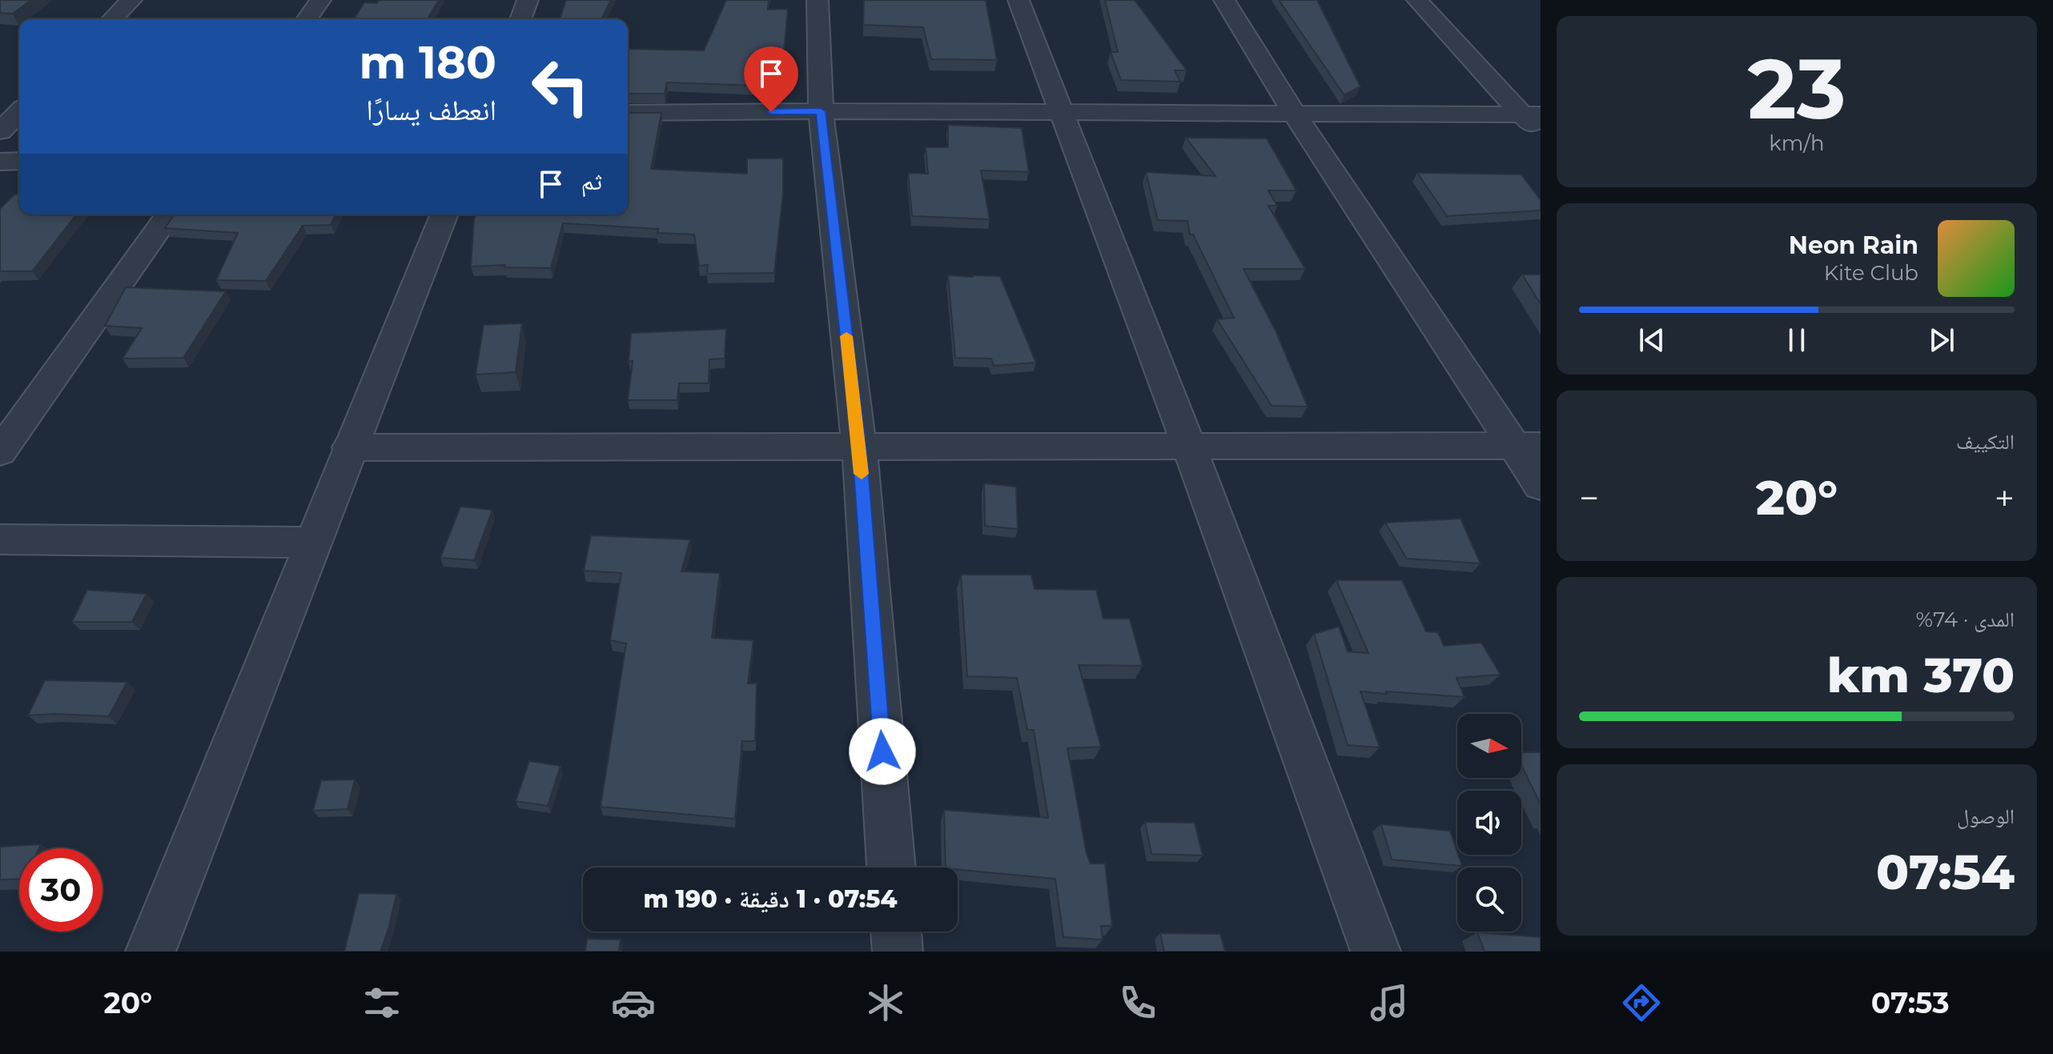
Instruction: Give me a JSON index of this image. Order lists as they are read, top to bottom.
{
  "north": "right",
  "page": {
    "tile": [
      ["23", "km/h"],
      "التكييف",
      ["المدى · 74%", "370 km"],
      ["الوصول", "07:54"]
    ],
    "turn": ["180 m", "انعطف يسارًا"],
    "then": "ثم",
    "song": ["Neon Rain", "Kite Club"],
    "heat": ["−", "20°", "+"],
    "limit": "30",
    "trip": "07:54 · 1 دقيقة · 190 m",
    "tabs": ["07:53", "20°"]
  }
}
